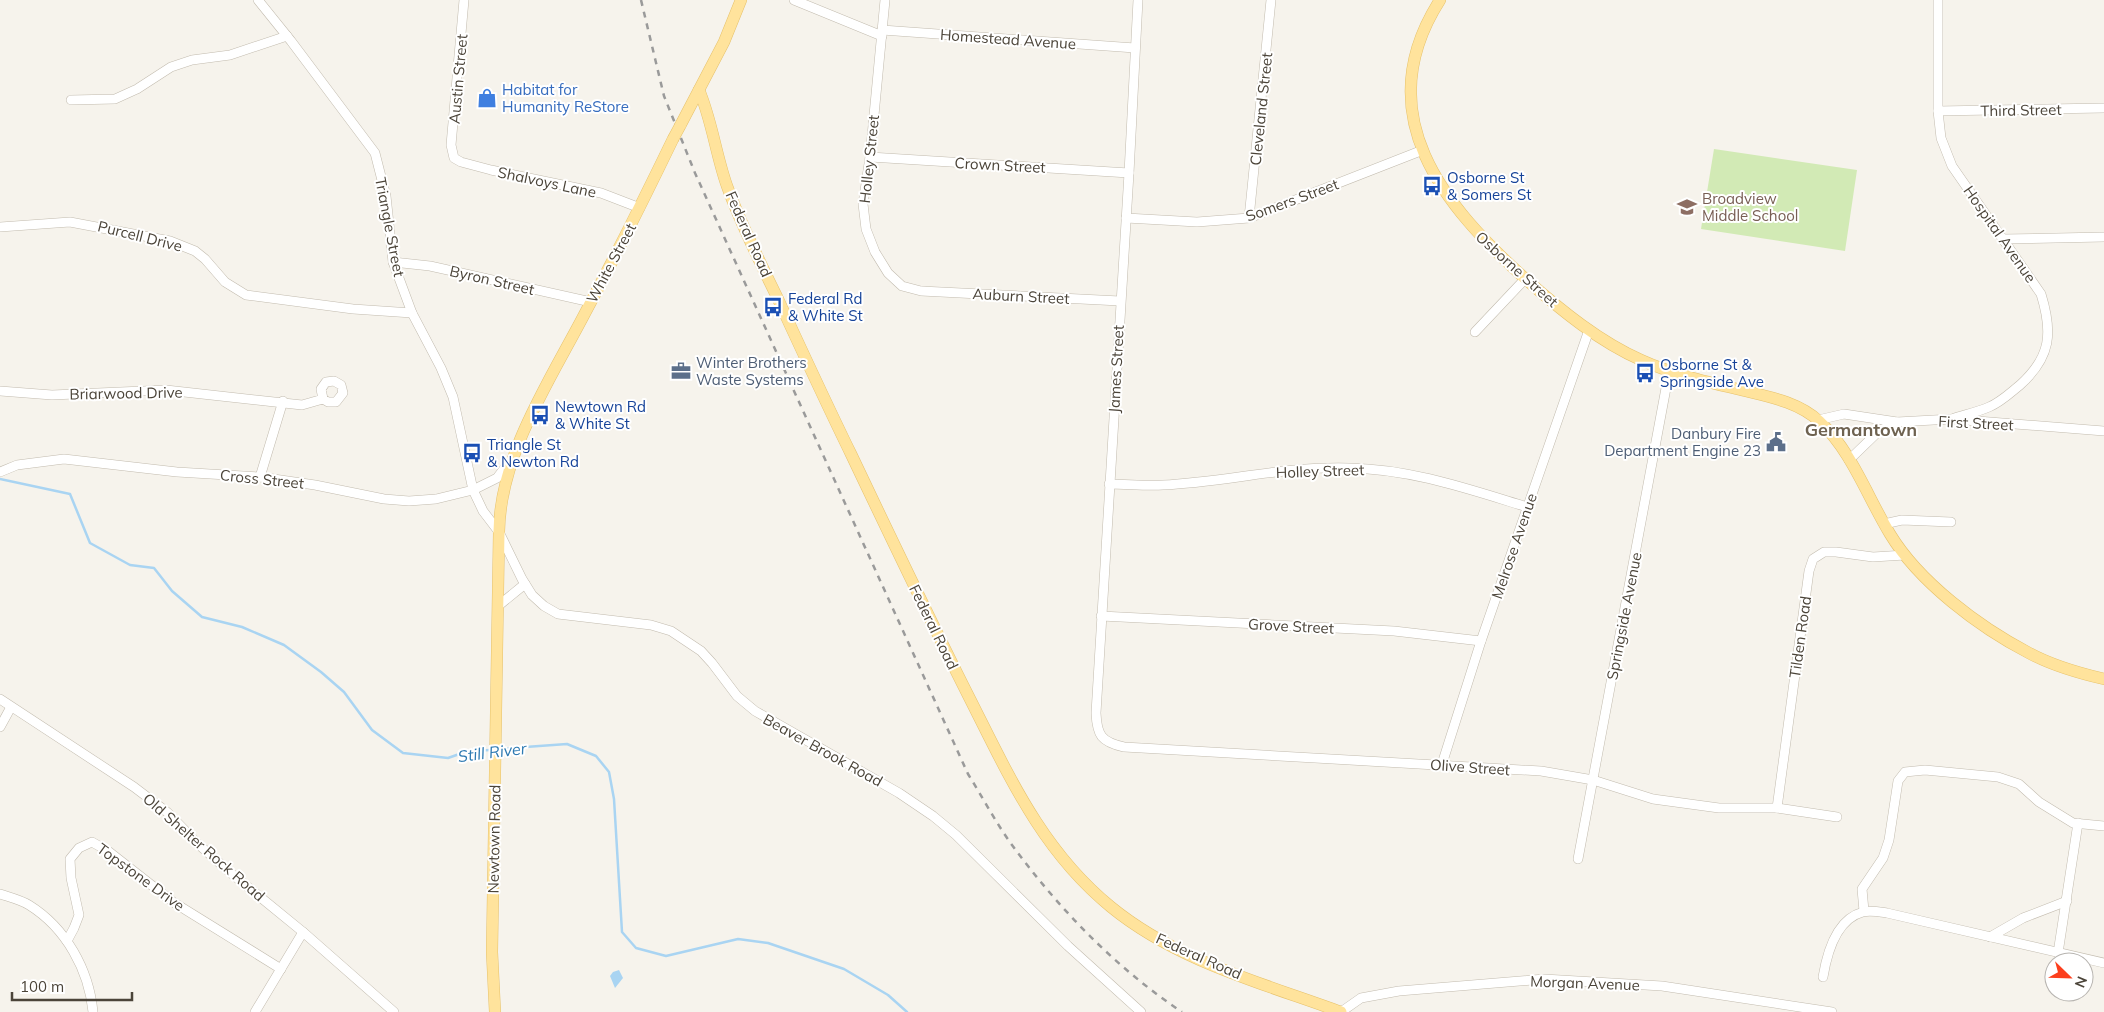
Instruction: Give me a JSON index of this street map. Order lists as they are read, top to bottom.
{
  "streets": {
    "main road": [
      "Federal Road",
      "White Street",
      "Osborne Street",
      "Newtown Road"
    ],
    "street": [
      "Homestead Avenue",
      "Austin Street",
      "Cleveland Street",
      "Third Street",
      "Holley Street",
      "Crown Street",
      "Shalvoys Lane",
      "Somers Street",
      "Triangle Street",
      "Hospital Avenue",
      "Purcell Drive",
      "Byron Street",
      "Auburn Street",
      "James Street",
      "Briarwood Drive",
      "First Street",
      "Cross Street",
      "Melrose Avenue",
      "Springside Avenue",
      "Grove Street",
      "Tilden Road",
      "Beaver Brook Road",
      "Olive Street",
      "Old Shelter Rock Road",
      "Topstone Drive",
      "Morgan Avenue"
    ]
  },
  "crossings": [
    ["Homestead Avenue", "Holley Street"],
    ["Homestead Avenue", "James Street"],
    ["Austin Street", "Shalvoys Lane"],
    ["Cleveland Street", "Somers Street"],
    ["Third Street", "Hospital Avenue"],
    ["Holley Street", "Crown Street"],
    ["Holley Street", "Auburn Street"],
    ["Holley Street", "James Street"],
    ["Holley Street", "Melrose Avenue"],
    ["Crown Street", "James Street"],
    ["Shalvoys Lane", "White Street"],
    ["Somers Street", "Osborne Street"],
    ["Somers Street", "James Street"],
    ["Triangle Street", "Purcell Drive"],
    ["Triangle Street", "White Street"],
    ["Triangle Street", "Byron Street"],
    ["Triangle Street", "Cross Street"],
    ["Triangle Street", "Beaver Brook Road"],
    ["Triangle Street", "Newtown Road"],
    ["Federal Road", "White Street"],
    ["Federal Road", "Morgan Avenue"],
    ["Hospital Avenue", "First Street"],
    ["White Street", "Byron Street"],
    ["White Street", "Cross Street"],
    ["White Street", "Beaver Brook Road"],
    ["White Street", "Newtown Road"],
    ["Osborne Street", "First Street"],
    ["Osborne Street", "Melrose Avenue"],
    ["Osborne Street", "Springside Avenue"],
    ["Osborne Street", "Tilden Road"],
    ["Auburn Street", "James Street"],
    ["James Street", "Grove Street"],
    ["James Street", "Olive Street"],
    ["Melrose Avenue", "Grove Street"],
    ["Melrose Avenue", "Olive Street"],
    ["Springside Avenue", "Olive Street"],
    ["Tilden Road", "Olive Street"],
    ["Beaver Brook Road", "Newtown Road"]
  ],
  "districts": ["Germantown"],
  "water": ["Still River"],
  "places": {
    "shop": ["Habitat for Humanity ReStore"],
    "bus stop": [
      "Osborne St & Somers St",
      "Federal Rd & White St",
      "Osborne St & Springside Ave",
      "Newtown Rd & White St",
      "Triangle St & Newton Rd"
    ],
    "school or university": ["Broadview Middle School"],
    "office": ["Winter Brothers Waste Systems"],
    "public building": ["Danbury Fire Department Engine 23"]
  },
  "scale_bar": "100 m",
  "north": "bottom right"
}
